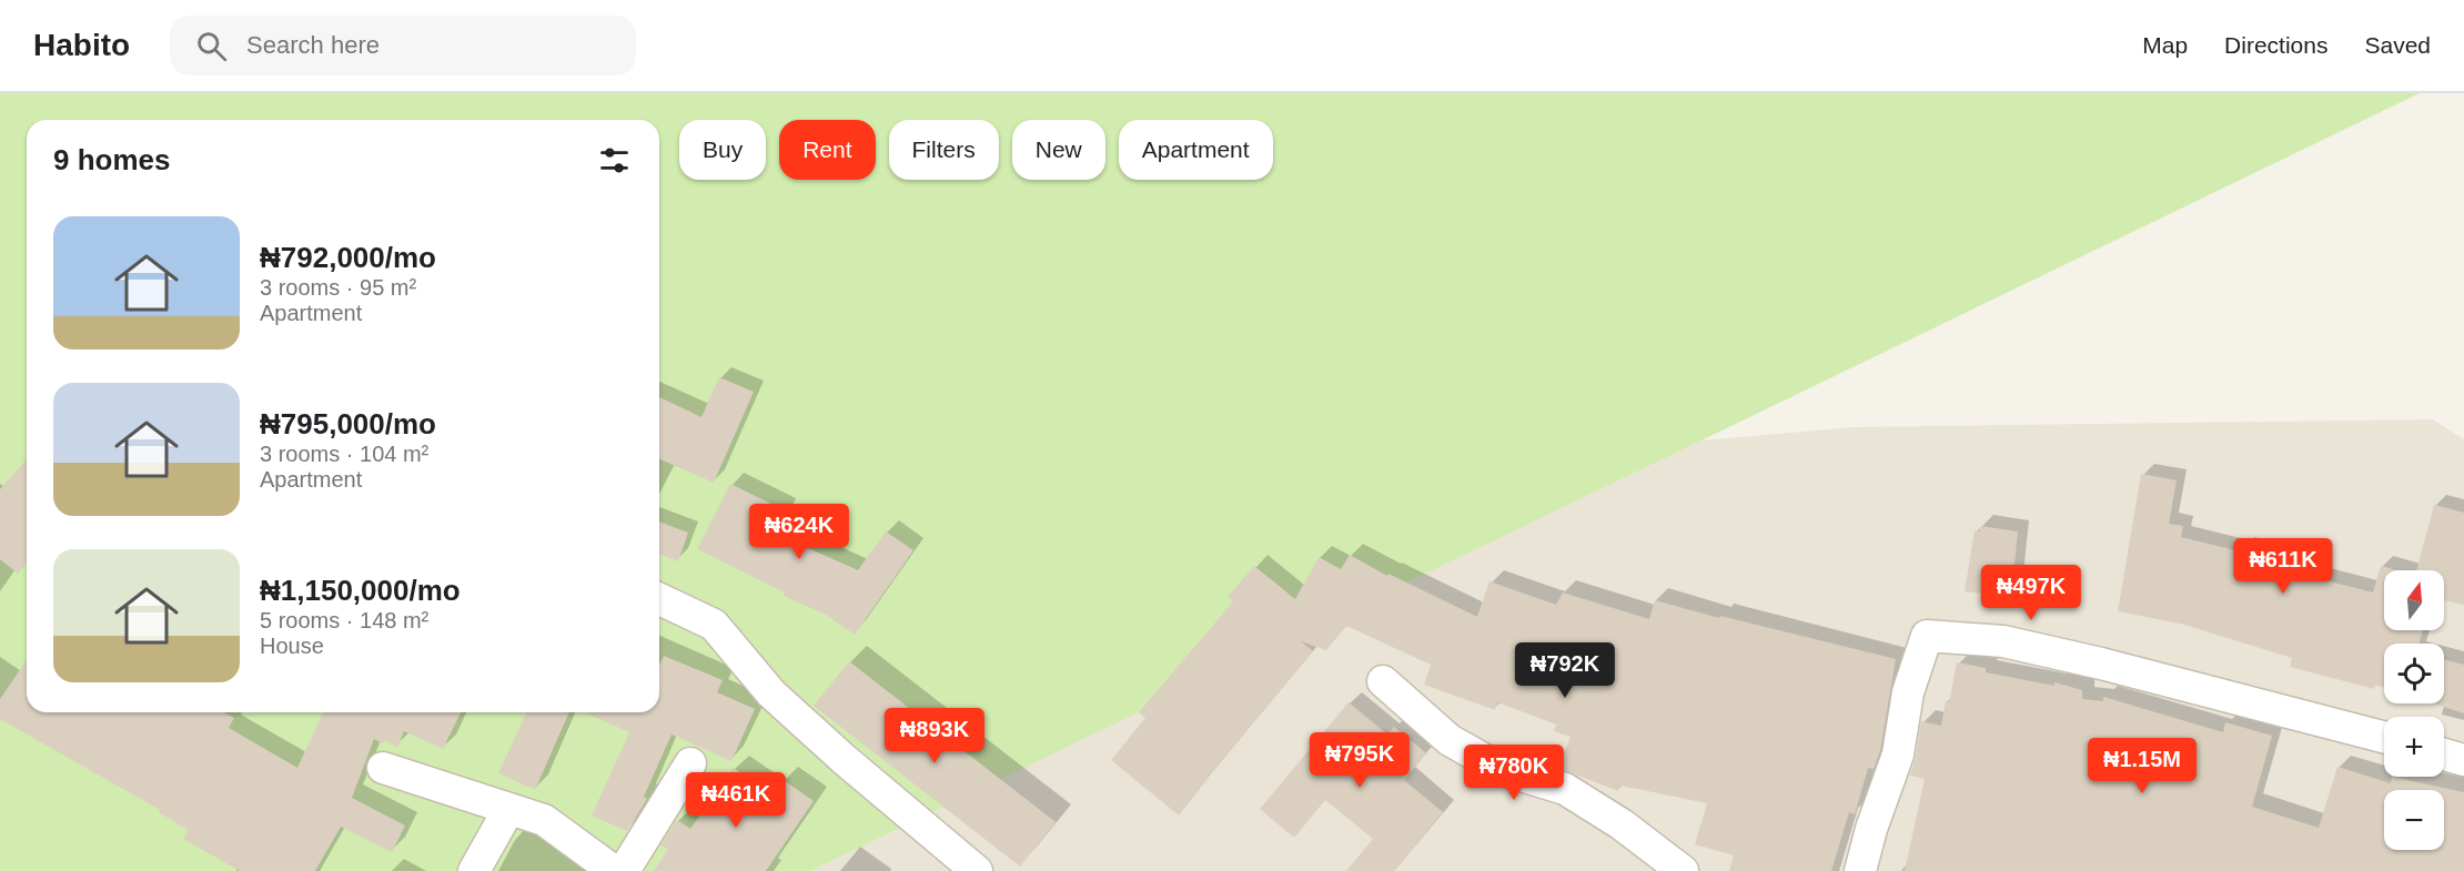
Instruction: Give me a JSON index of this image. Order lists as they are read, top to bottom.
{
  "north": "top",
  "page": {
    "header": "Habito",
    "search": "Search here",
    "nav": ["Map", "Directions", "Saved"],
    "chip": [
      "Buy",
      "Rent",
      "Filters",
      "New",
      "Apartment"
    ],
    "heading": "9 homes",
    "list": [
      {
        "name": "₦792,000/mo",
        "note": "3 rooms · 95 m² · Apartment"
      },
      {
        "name": "₦795,000/mo",
        "note": "3 rooms · 104 m² · Apartment"
      },
      {
        "name": "₦1,150,000/mo",
        "note": "5 rooms · 148 m² · House"
      }
    ],
    "price": [
      "₦624K",
      "₦611K",
      "₦497K",
      "₦792K",
      "₦893K",
      "₦795K",
      "₦1.15M",
      "₦780K",
      "₦461K"
    ],
    "map_buttons": ["+", "−"]
  }
}
